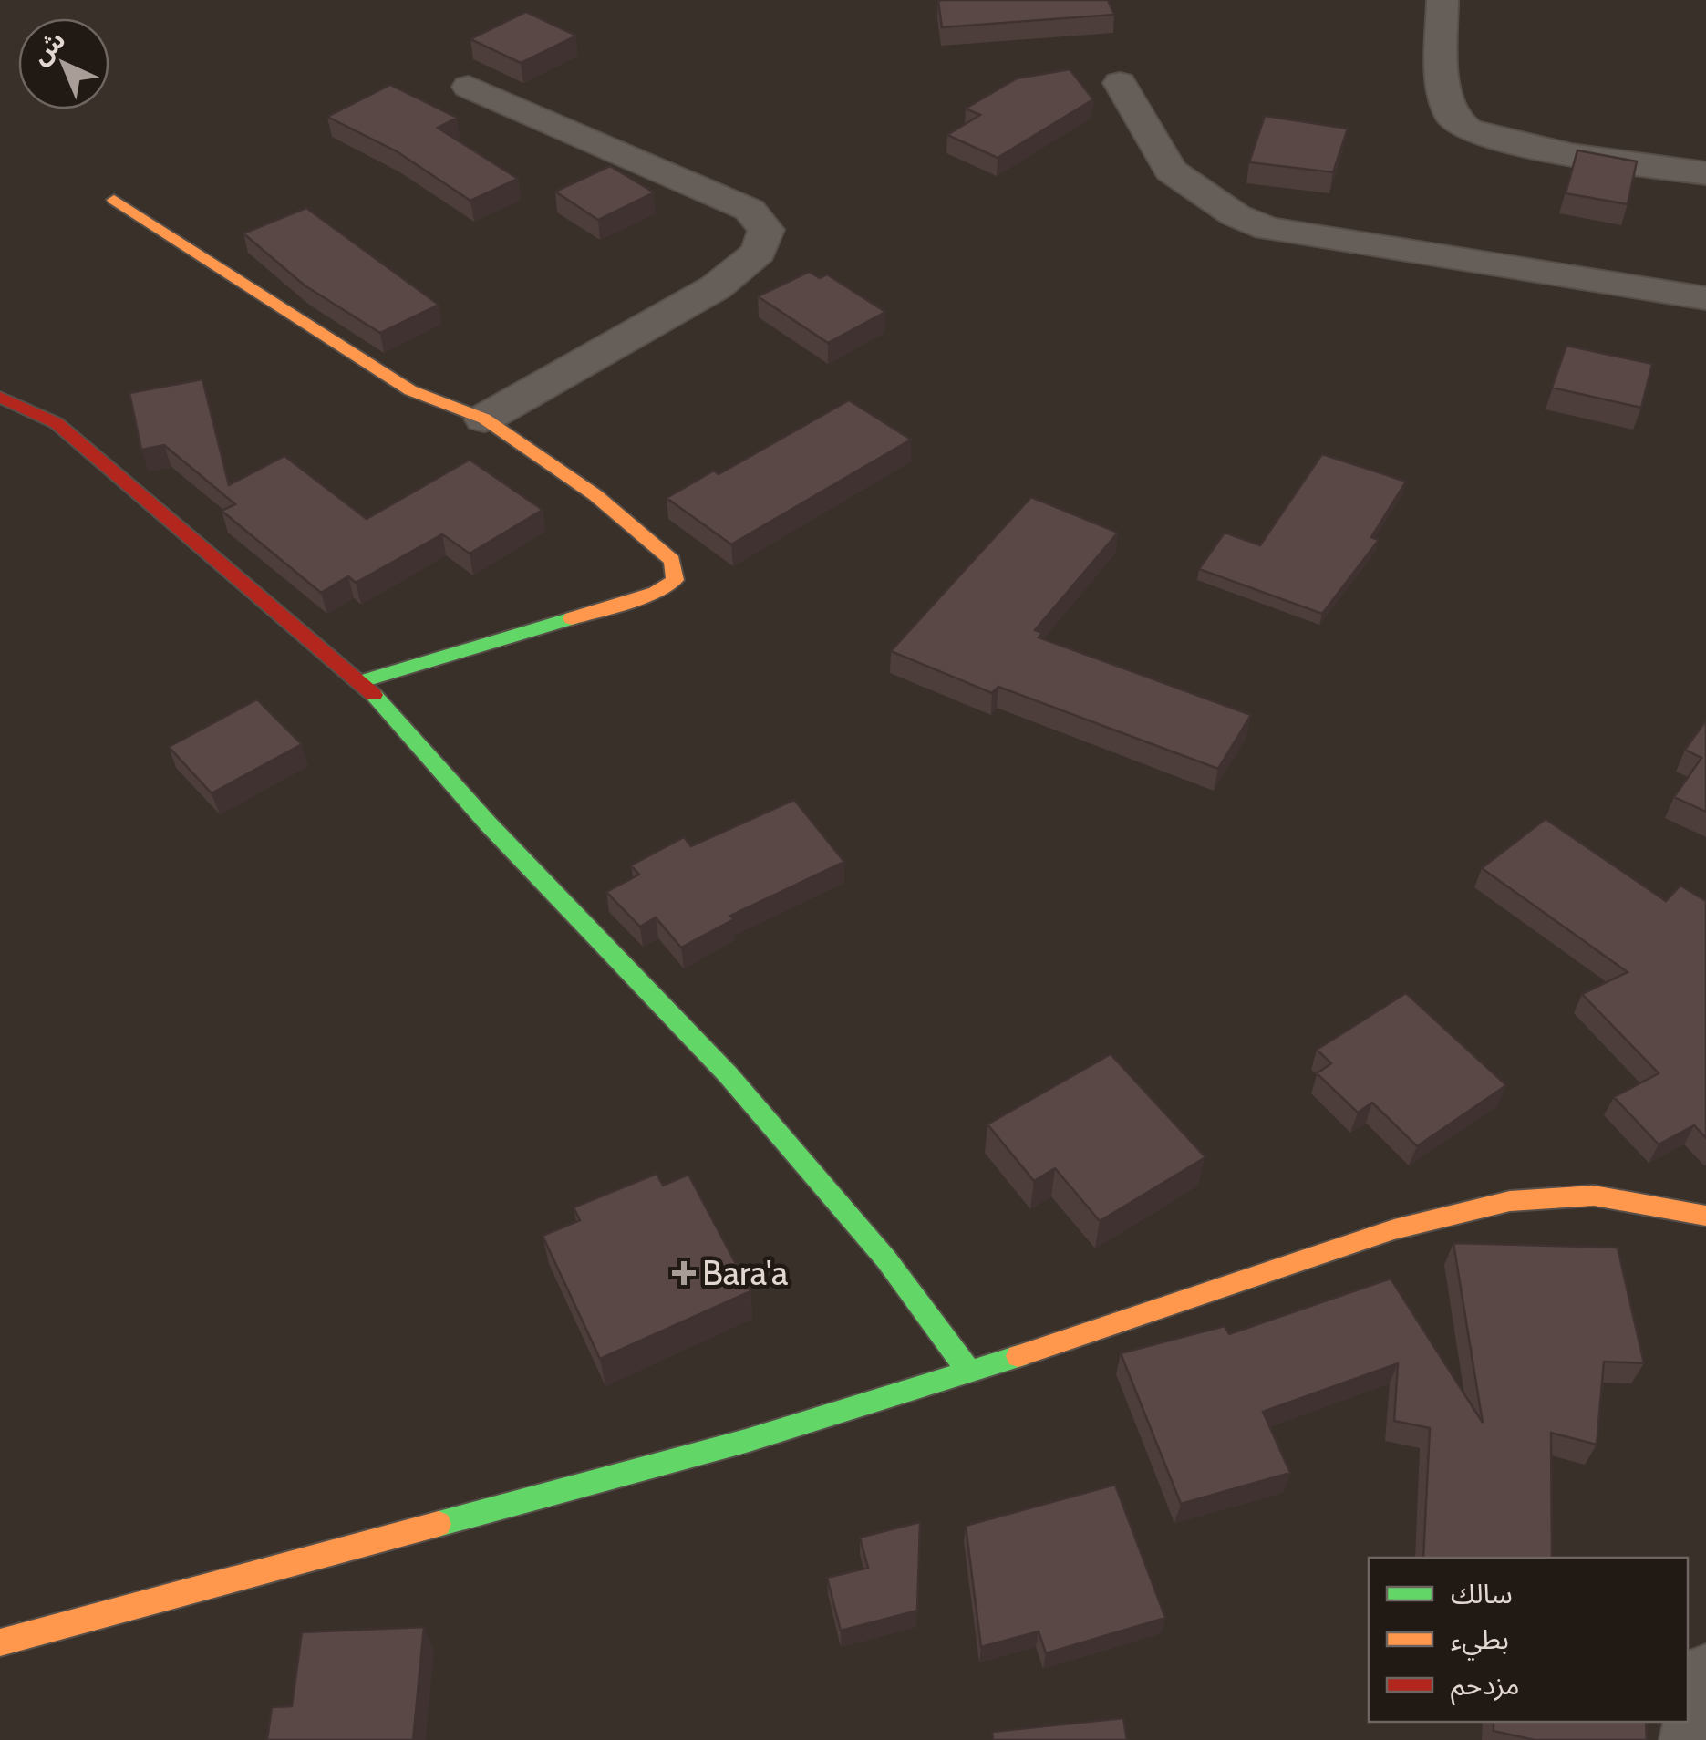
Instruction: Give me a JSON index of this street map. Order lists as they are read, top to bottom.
{
  "places": {
    "health": ["Bara'a"]
  },
  "legend": ["سالك", "بطيء", "مزدحم"],
  "north": "top left"
}
